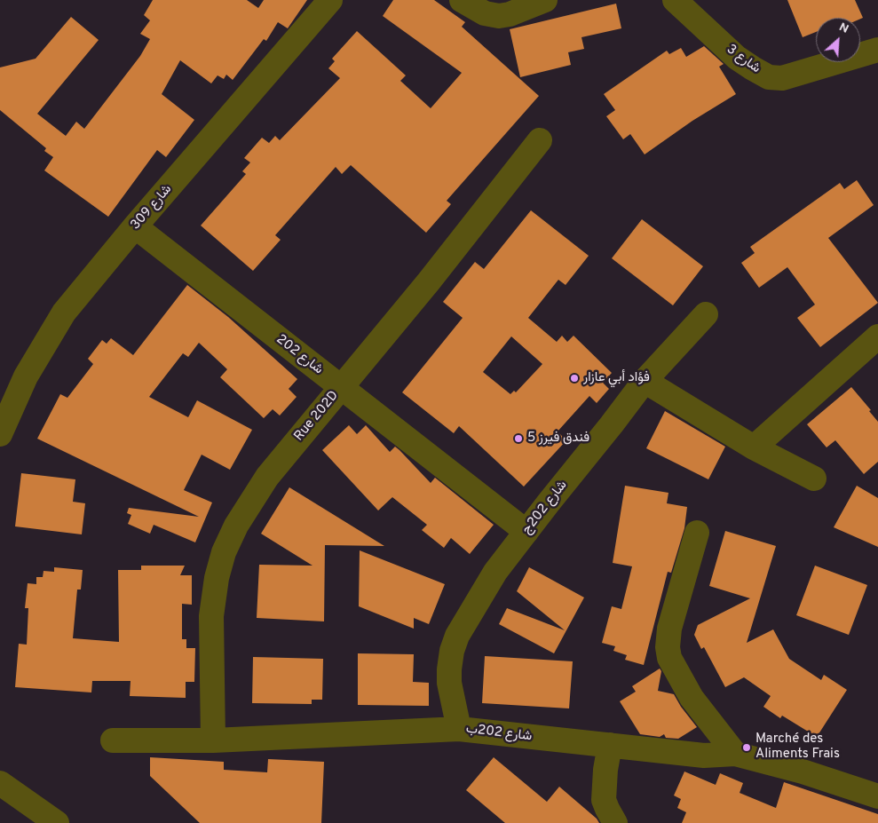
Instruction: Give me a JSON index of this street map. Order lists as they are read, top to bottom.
{
  "streets": {
    "street": [
      "شارع 3",
      "شارع 309",
      "شارع 202",
      "Rue 202D",
      "شارع 202ج",
      "شارع 202ب"
    ]
  },
  "crossings": [
    ["شارع 309", "شارع 202"],
    ["شارع 202", "Rue 202D"],
    ["شارع 202", "شارع 202ج"],
    ["Rue 202D", "شارع 202ب"],
    ["شارع 202ج", "شارع 202ب"]
  ],
  "places": ["فؤاد أبي عازار", "فندق فيرز 5", "Marché des Aliments Frais"],
  "north": "top right"
}
